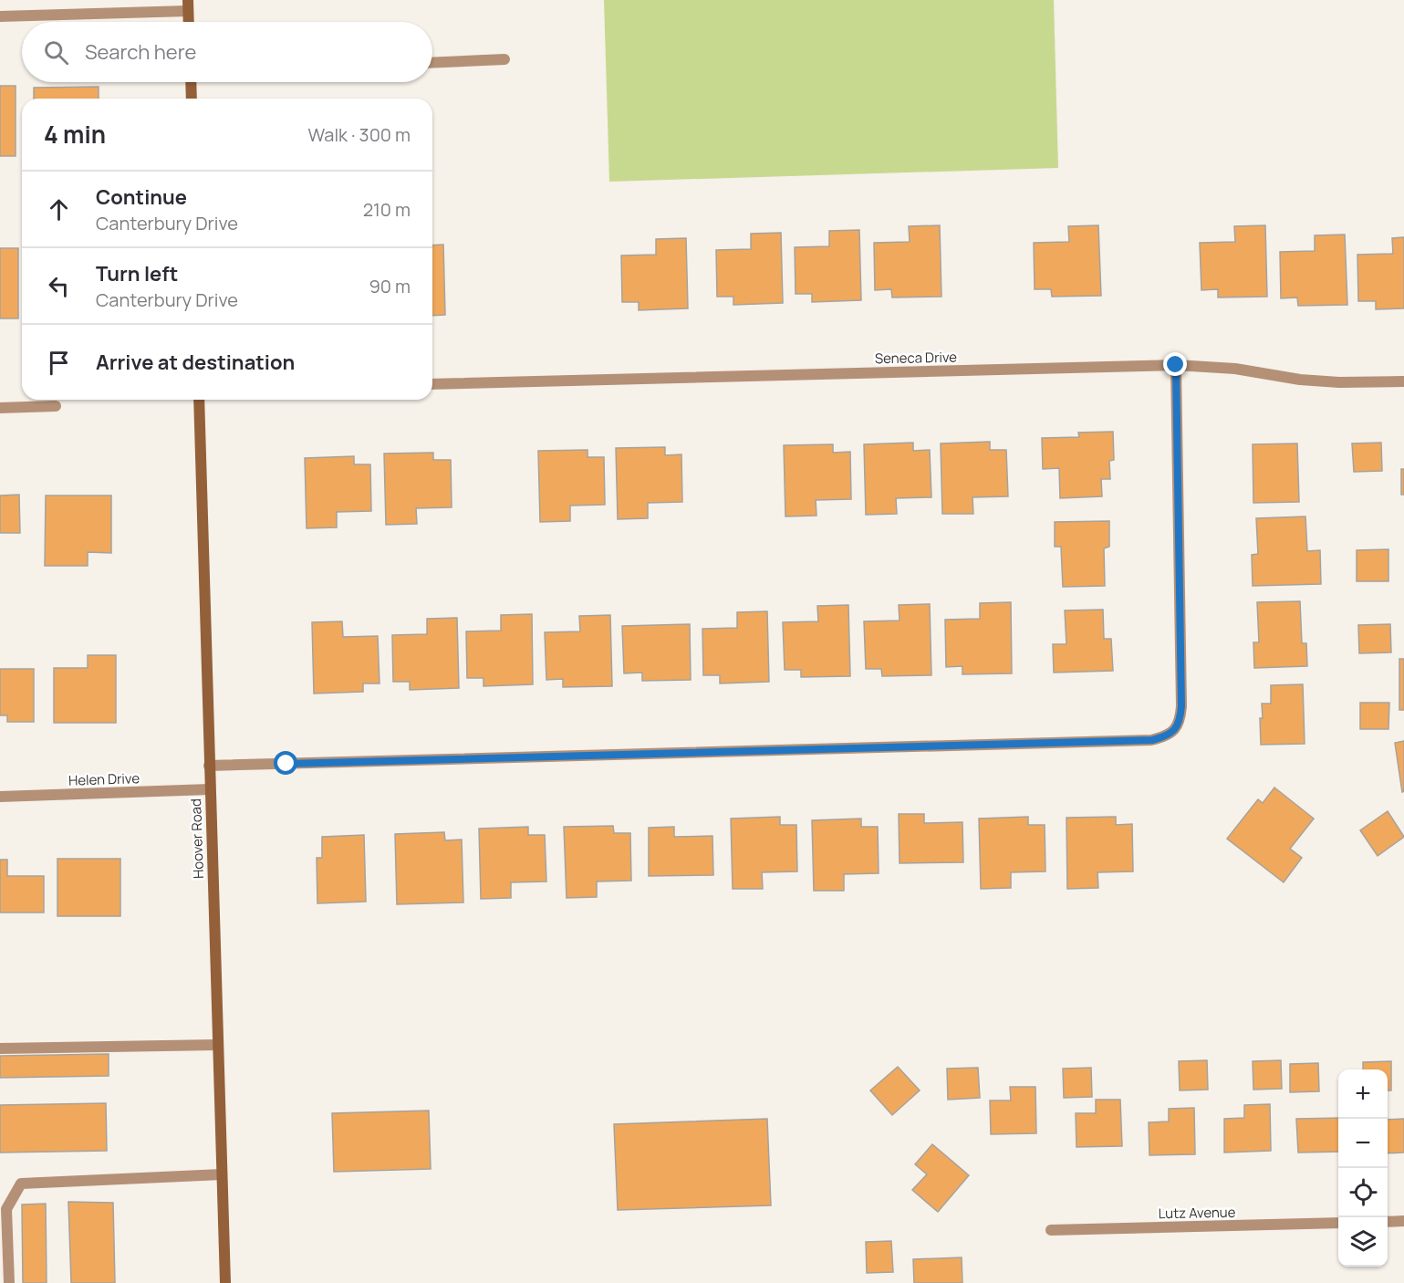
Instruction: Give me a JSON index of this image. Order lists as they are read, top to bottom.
{
  "streets": {
    "main road": ["Hoover Road"],
    "street": ["Seneca Drive", "Helen Drive", "Lutz Avenue"]
  },
  "crossings": [
    ["Helen Drive", "Hoover Road"]
  ],
  "page": {
    "search": "Search here",
    "heading": ["4 min", "Walk · 300 m"],
    "list": [
      ["Continue", "Canterbury Drive", "210 m"],
      ["Turn left", "Canterbury Drive", "90 m"],
      "Arrive at destination"
    ],
    "map_buttons": ["+", "−"]
  }
}
